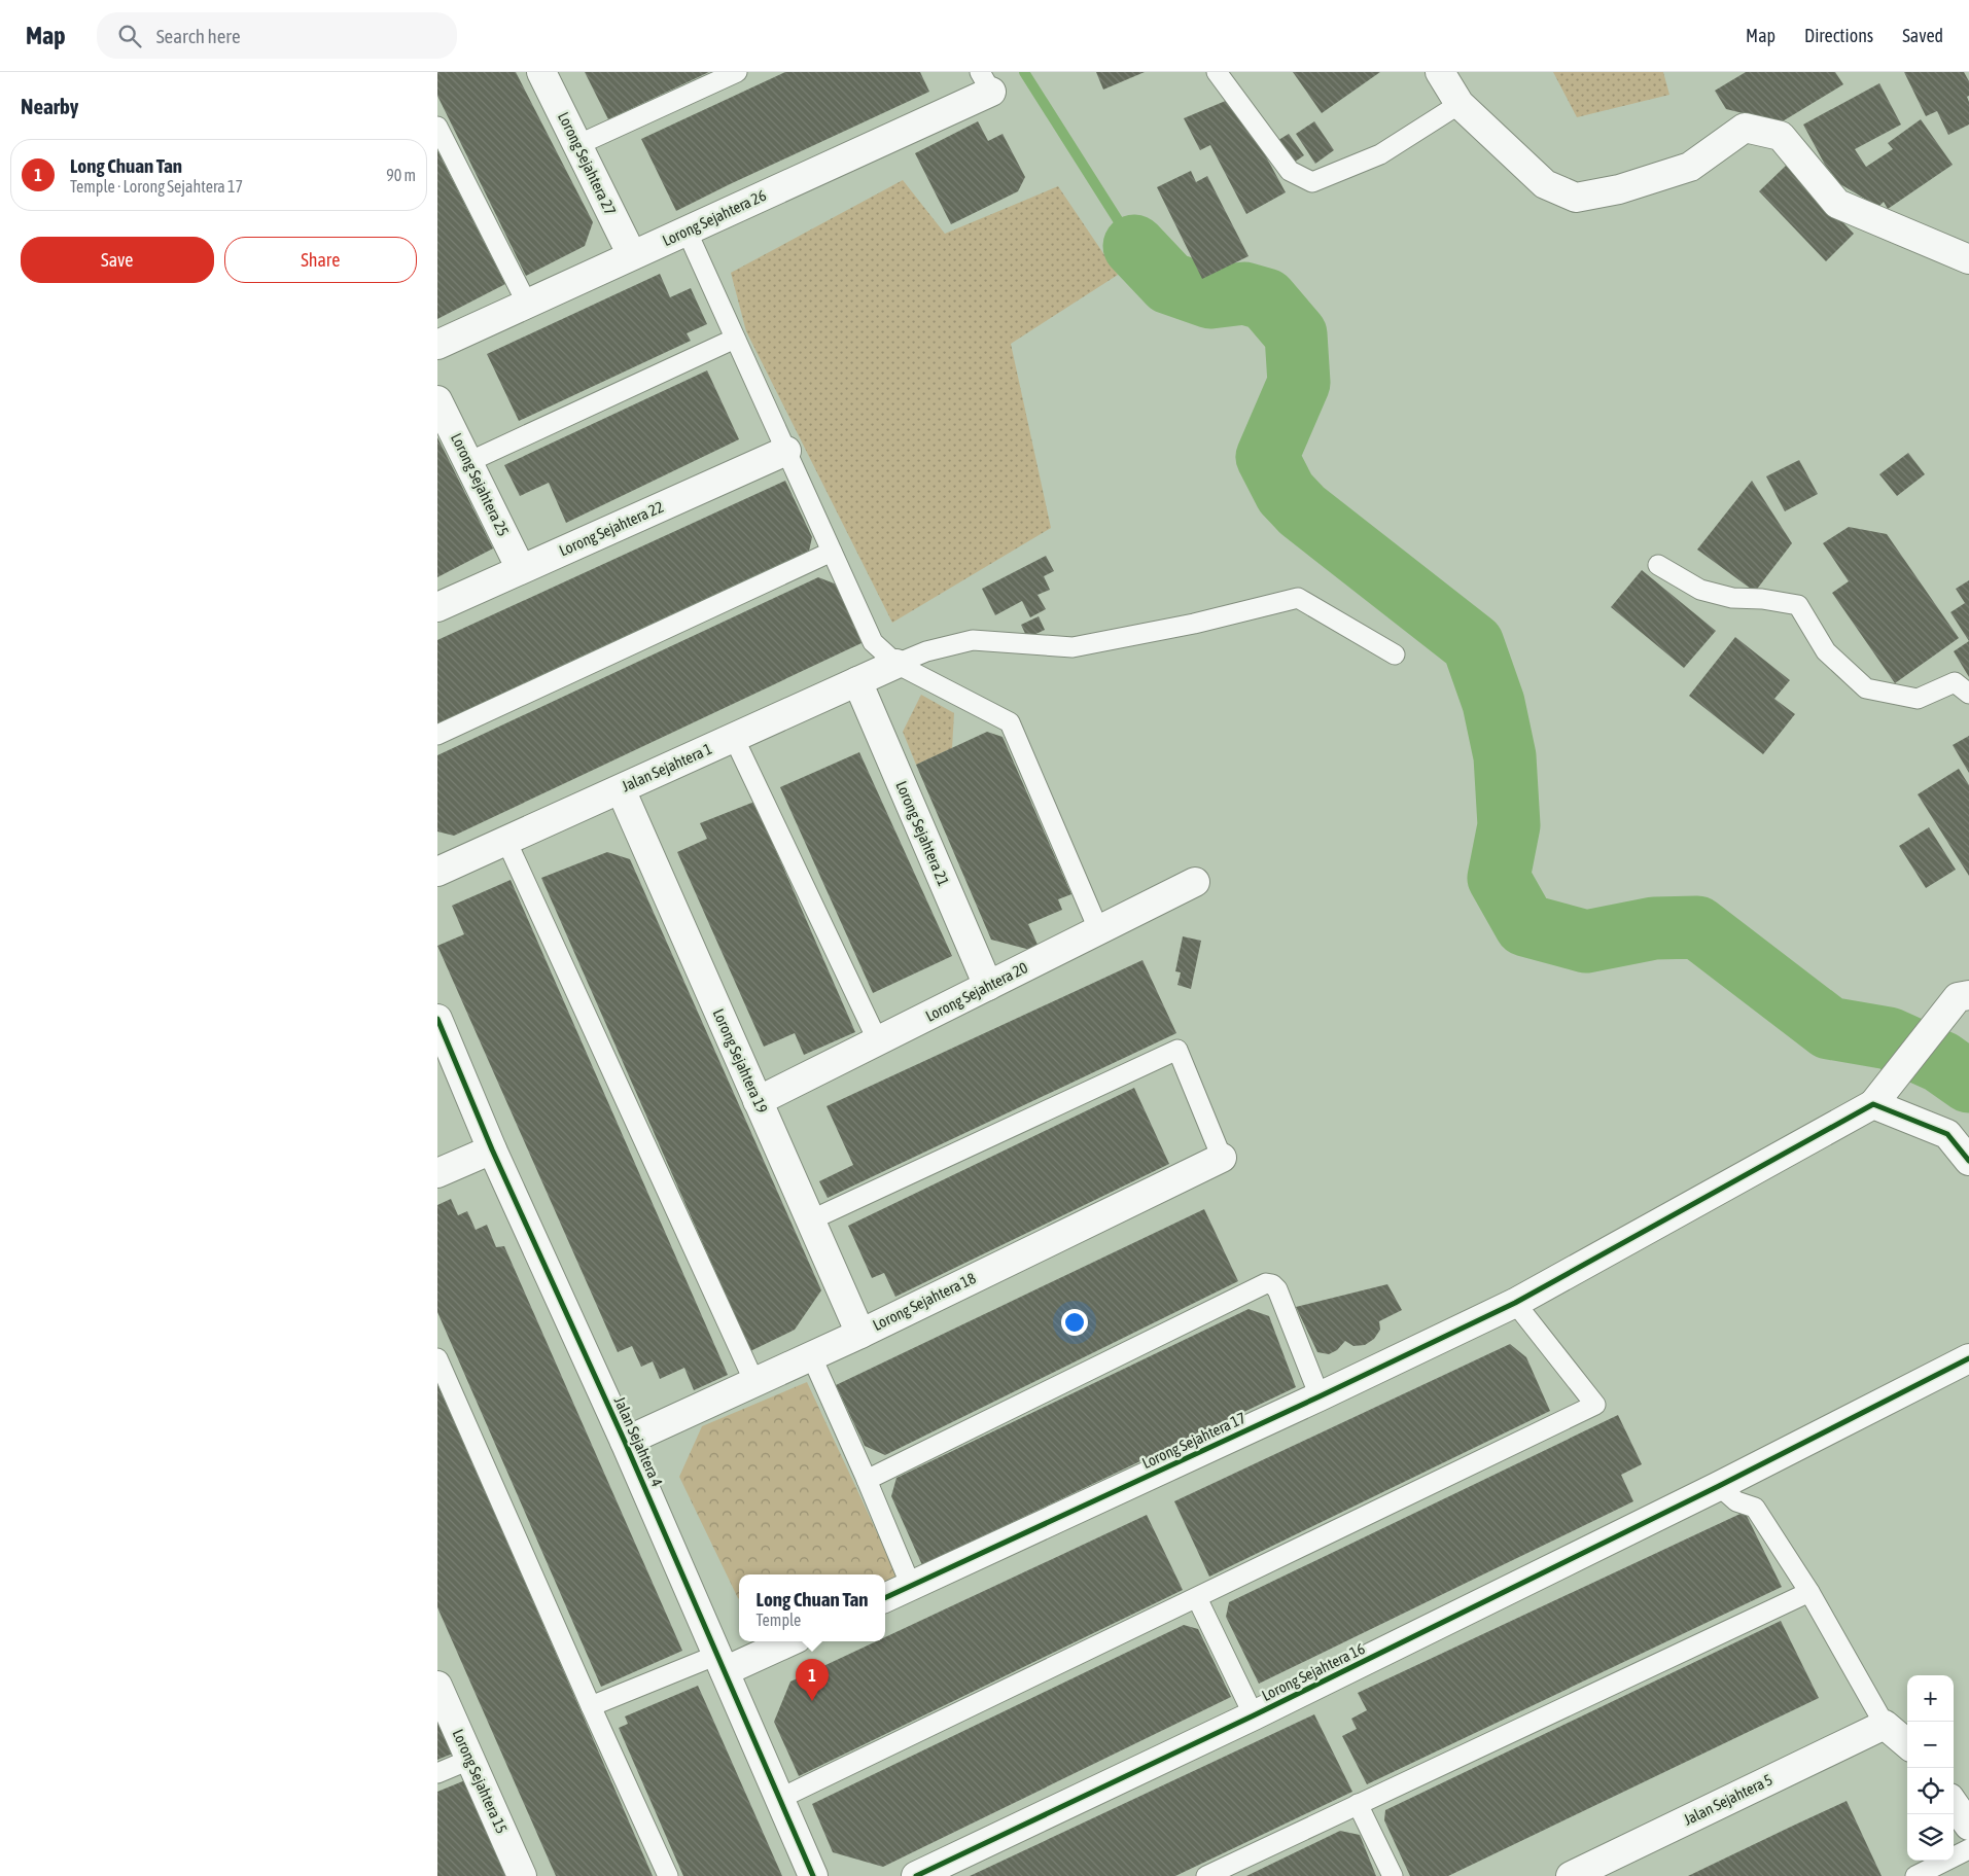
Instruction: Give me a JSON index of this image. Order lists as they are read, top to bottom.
{
  "streets": {
    "street": [
      "Lorong Sejahtera 27",
      "Lorong Sejahtera 26",
      "Lorong Sejahtera 25",
      "Lorong Sejahtera 22",
      "Jalan Sejahtera 1",
      "Lorong Sejahtera 21",
      "Lorong Sejahtera 20",
      "Lorong Sejahtera 19",
      "Lorong Sejahtera 18",
      "Lorong Sejahtera 17",
      "Jalan Sejahtera 4",
      "Lorong Sejahtera 16",
      "Lorong Sejahtera 15",
      "Jalan Sejahtera 5"
    ]
  },
  "crossings": [
    ["Lorong Sejahtera 27", "Lorong Sejahtera 26"],
    ["Lorong Sejahtera 25", "Lorong Sejahtera 22"],
    ["Jalan Sejahtera 1", "Lorong Sejahtera 21"],
    ["Jalan Sejahtera 1", "Lorong Sejahtera 19"],
    ["Lorong Sejahtera 21", "Lorong Sejahtera 20"],
    ["Lorong Sejahtera 20", "Lorong Sejahtera 19"],
    ["Lorong Sejahtera 19", "Lorong Sejahtera 18"],
    ["Lorong Sejahtera 18", "Jalan Sejahtera 4"]
  ],
  "page": {
    "header": "Map",
    "search": "Search here",
    "nav": ["Map", "Directions", "Saved"],
    "heading": "Nearby",
    "list": [
      {
        "mark": "1",
        "name": "Long Chuan Tan",
        "note": "Temple · Lorong Sejahtera 17",
        "value": "90 m"
      }
    ],
    "buttons": ["Save", "Share"],
    "popup": ["Long Chuan Tan", "Temple"],
    "pins": "1",
    "map_buttons": ["+", "−"]
  }
}
